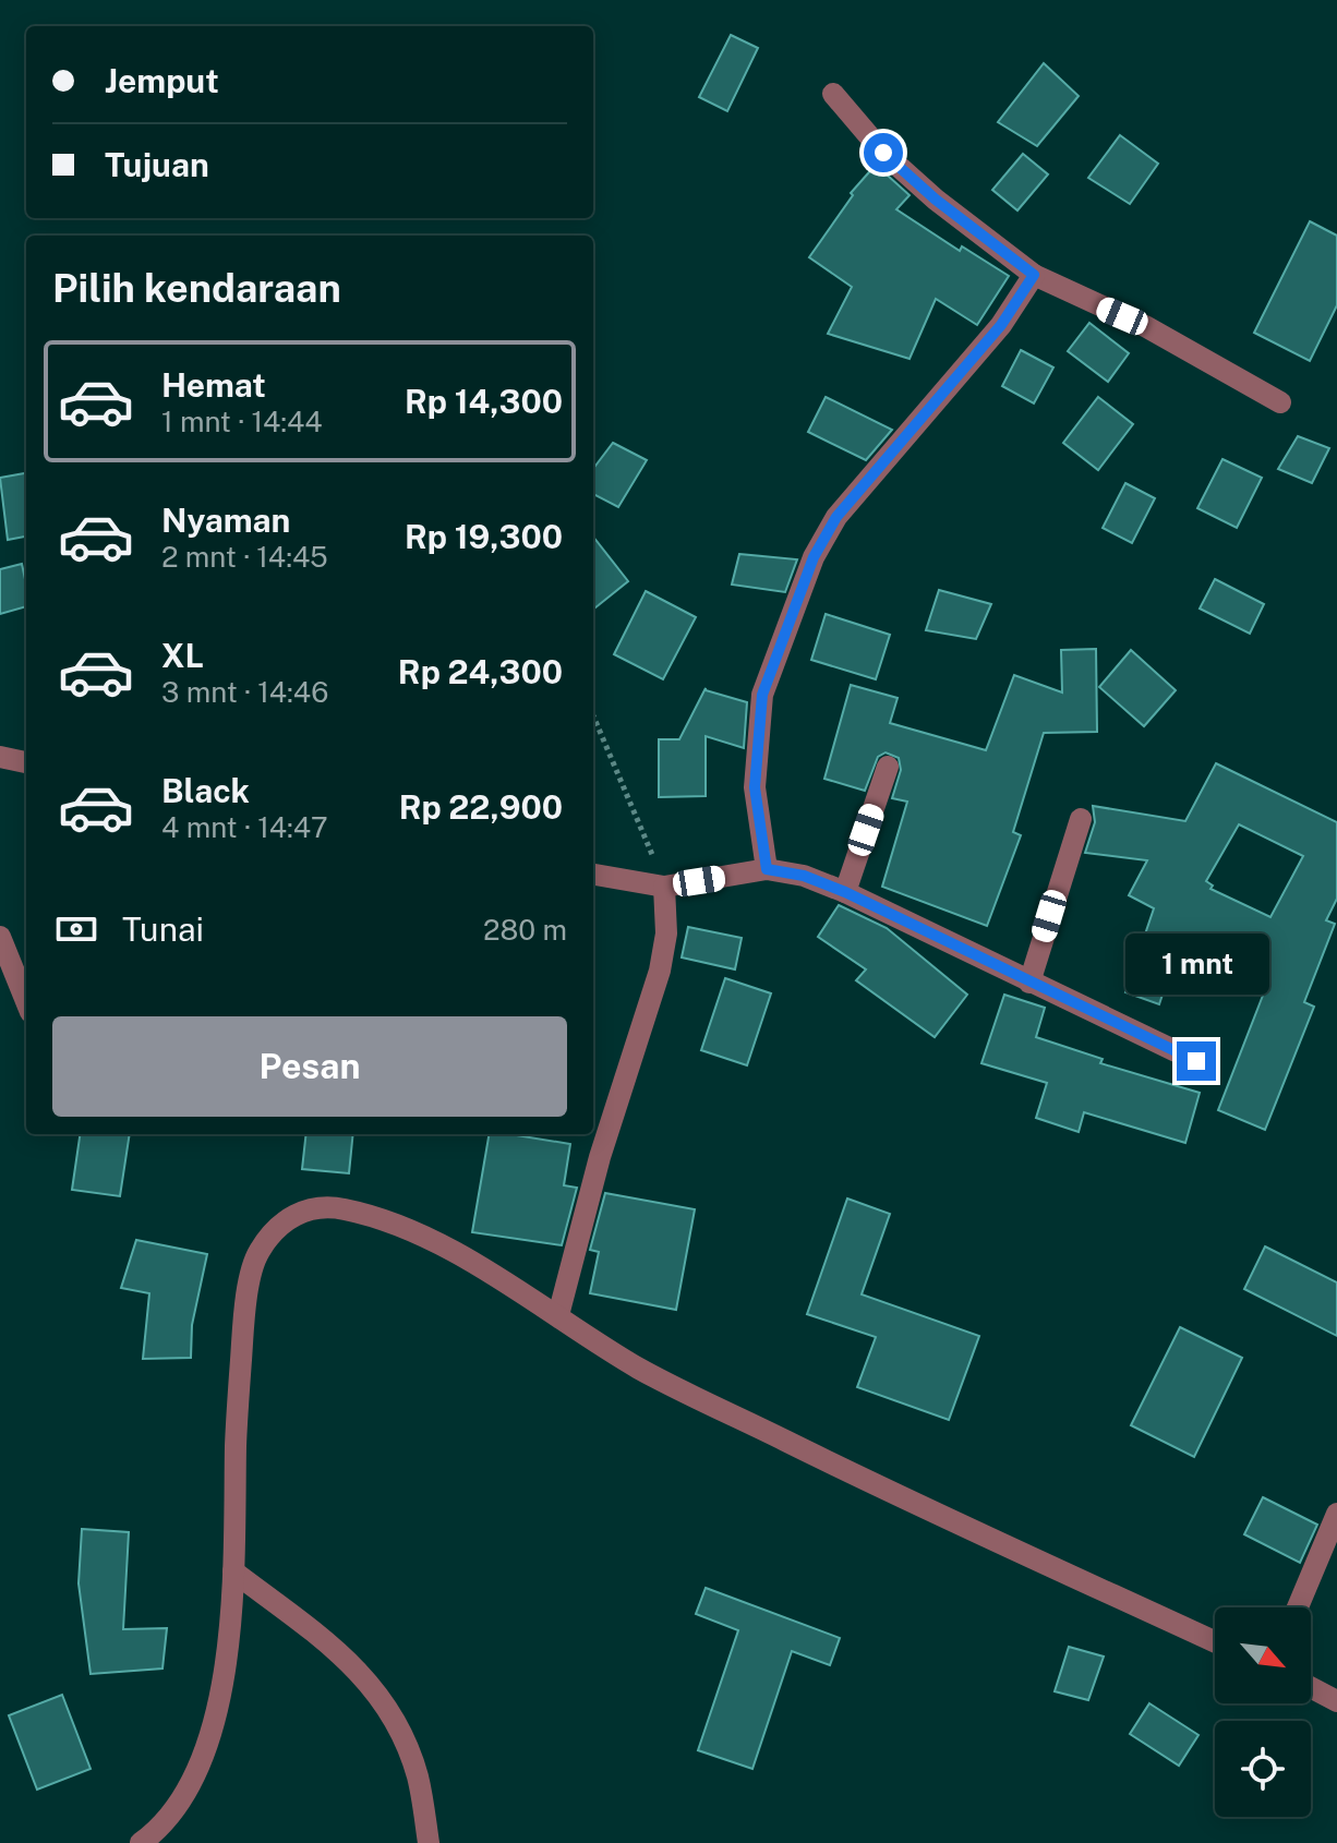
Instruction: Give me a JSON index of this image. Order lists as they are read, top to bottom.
{
  "north": "bottom right",
  "page": {
    "banner": ["Jemput", "Tujuan"],
    "heading": "Pilih kendaraan",
    "list": [
      {
        "name": "Hemat",
        "note": "1 mnt · 14:44",
        "value": "Rp 14,300"
      },
      {
        "name": "Nyaman",
        "note": "2 mnt · 14:45",
        "value": "Rp 19,300"
      },
      {
        "name": "XL",
        "note": "3 mnt · 14:46",
        "value": "Rp 24,300"
      },
      {
        "name": "Black",
        "note": "4 mnt · 14:47",
        "value": "Rp 22,900"
      }
    ],
    "pay": ["Tunai", "280 m"],
    "bubble": "1 mnt",
    "buttons": "Pesan"
  }
}
